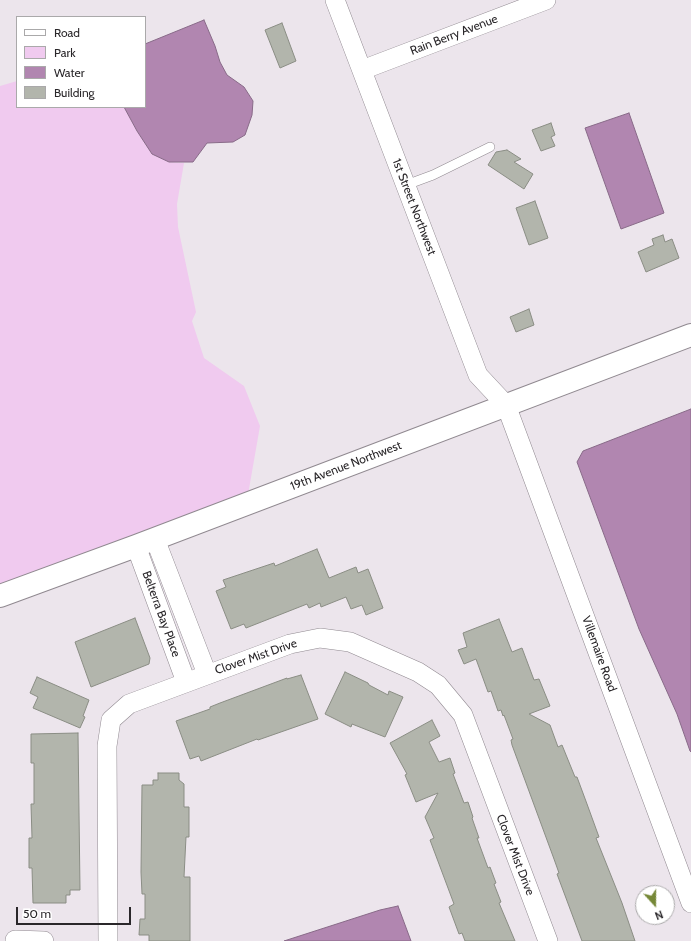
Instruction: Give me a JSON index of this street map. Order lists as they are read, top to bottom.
{
  "streets": {
    "street": [
      "Rain Berry Avenue",
      "1st Street Northwest",
      "19th Avenue Northwest",
      "Belterra Bay Place",
      "Villemaire Road",
      "Clover Mist Drive"
    ]
  },
  "crossings": [
    ["Rain Berry Avenue", "1st Street Northwest"],
    ["1st Street Northwest", "19th Avenue Northwest"],
    ["1st Street Northwest", "Villemaire Road"],
    ["19th Avenue Northwest", "Belterra Bay Place"],
    ["19th Avenue Northwest", "Villemaire Road"],
    ["Belterra Bay Place", "Clover Mist Drive"]
  ],
  "legend": [
    "Road",
    "Park",
    "Water",
    "Building"
  ],
  "scale_bar": "50 m",
  "north": "bottom"
}
